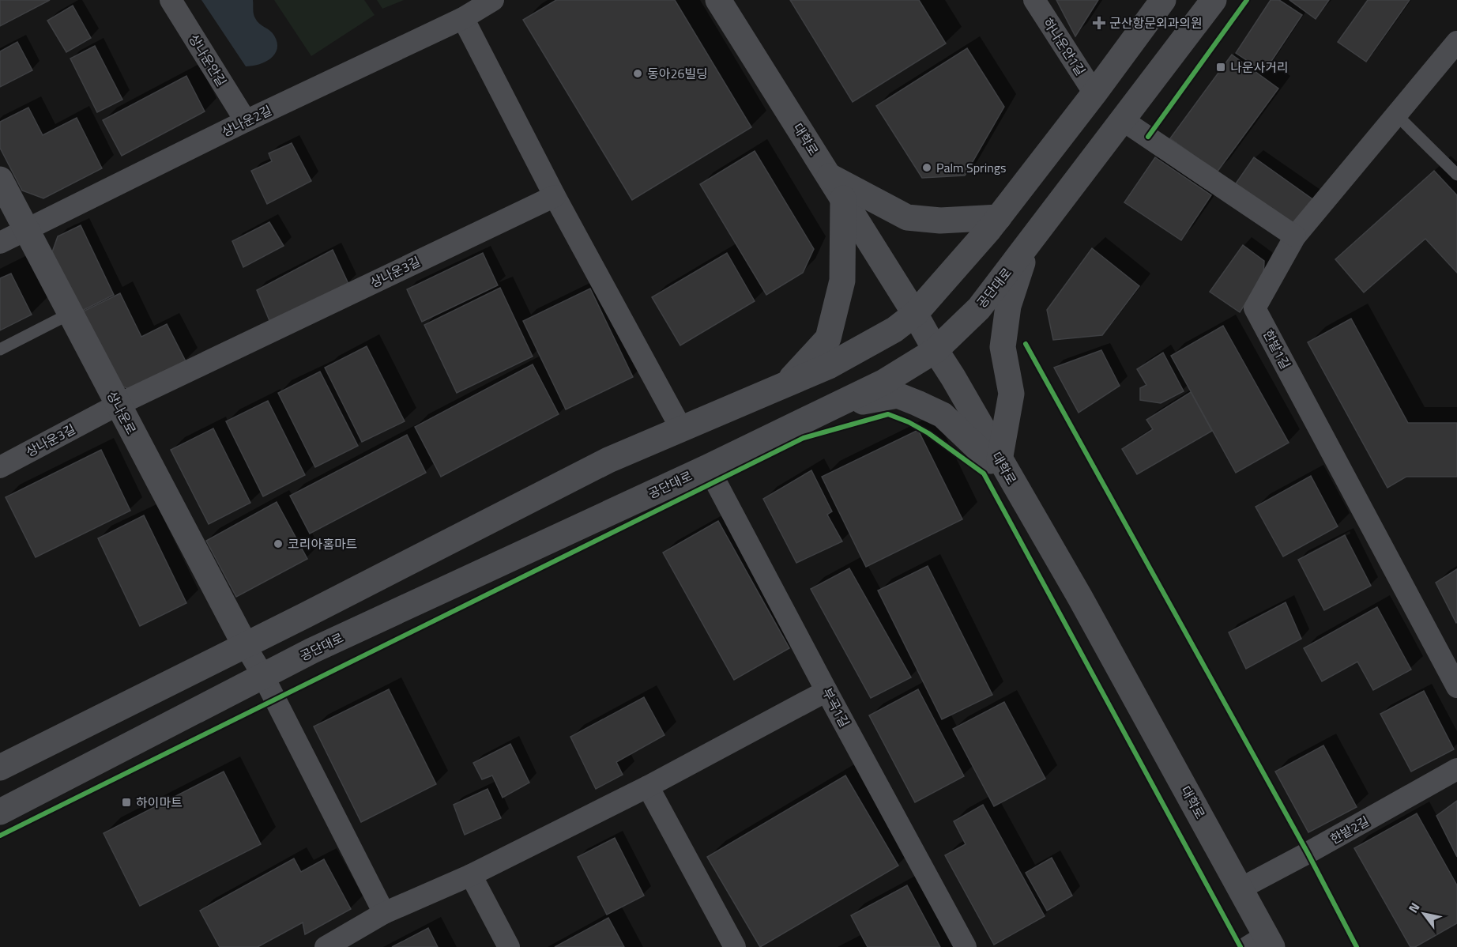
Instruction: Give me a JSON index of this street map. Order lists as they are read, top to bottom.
{
  "streets": {
    "street": [
      "하나운안1길",
      "상나운안길",
      "상나운2길",
      "대학로",
      "상나운3길",
      "공단대로",
      "한밭1길",
      "상나운로",
      "부곡1길",
      "한밭2길"
    ]
  },
  "crossings": [
    ["상나운안길", "상나운2길"],
    ["상나운2길", "상나운로"],
    ["대학로", "공단대로"],
    ["대학로", "한밭2길"],
    ["상나운3길", "상나운로"],
    ["공단대로", "부곡1길"]
  ],
  "places": {
    "health": ["군산항문외과의원"],
    "transit": ["나운사거리", "하이마트"],
    "other": ["동아26빌딩", "Palm Springs", "코리아홈마트"]
  },
  "north": "top left"
}
